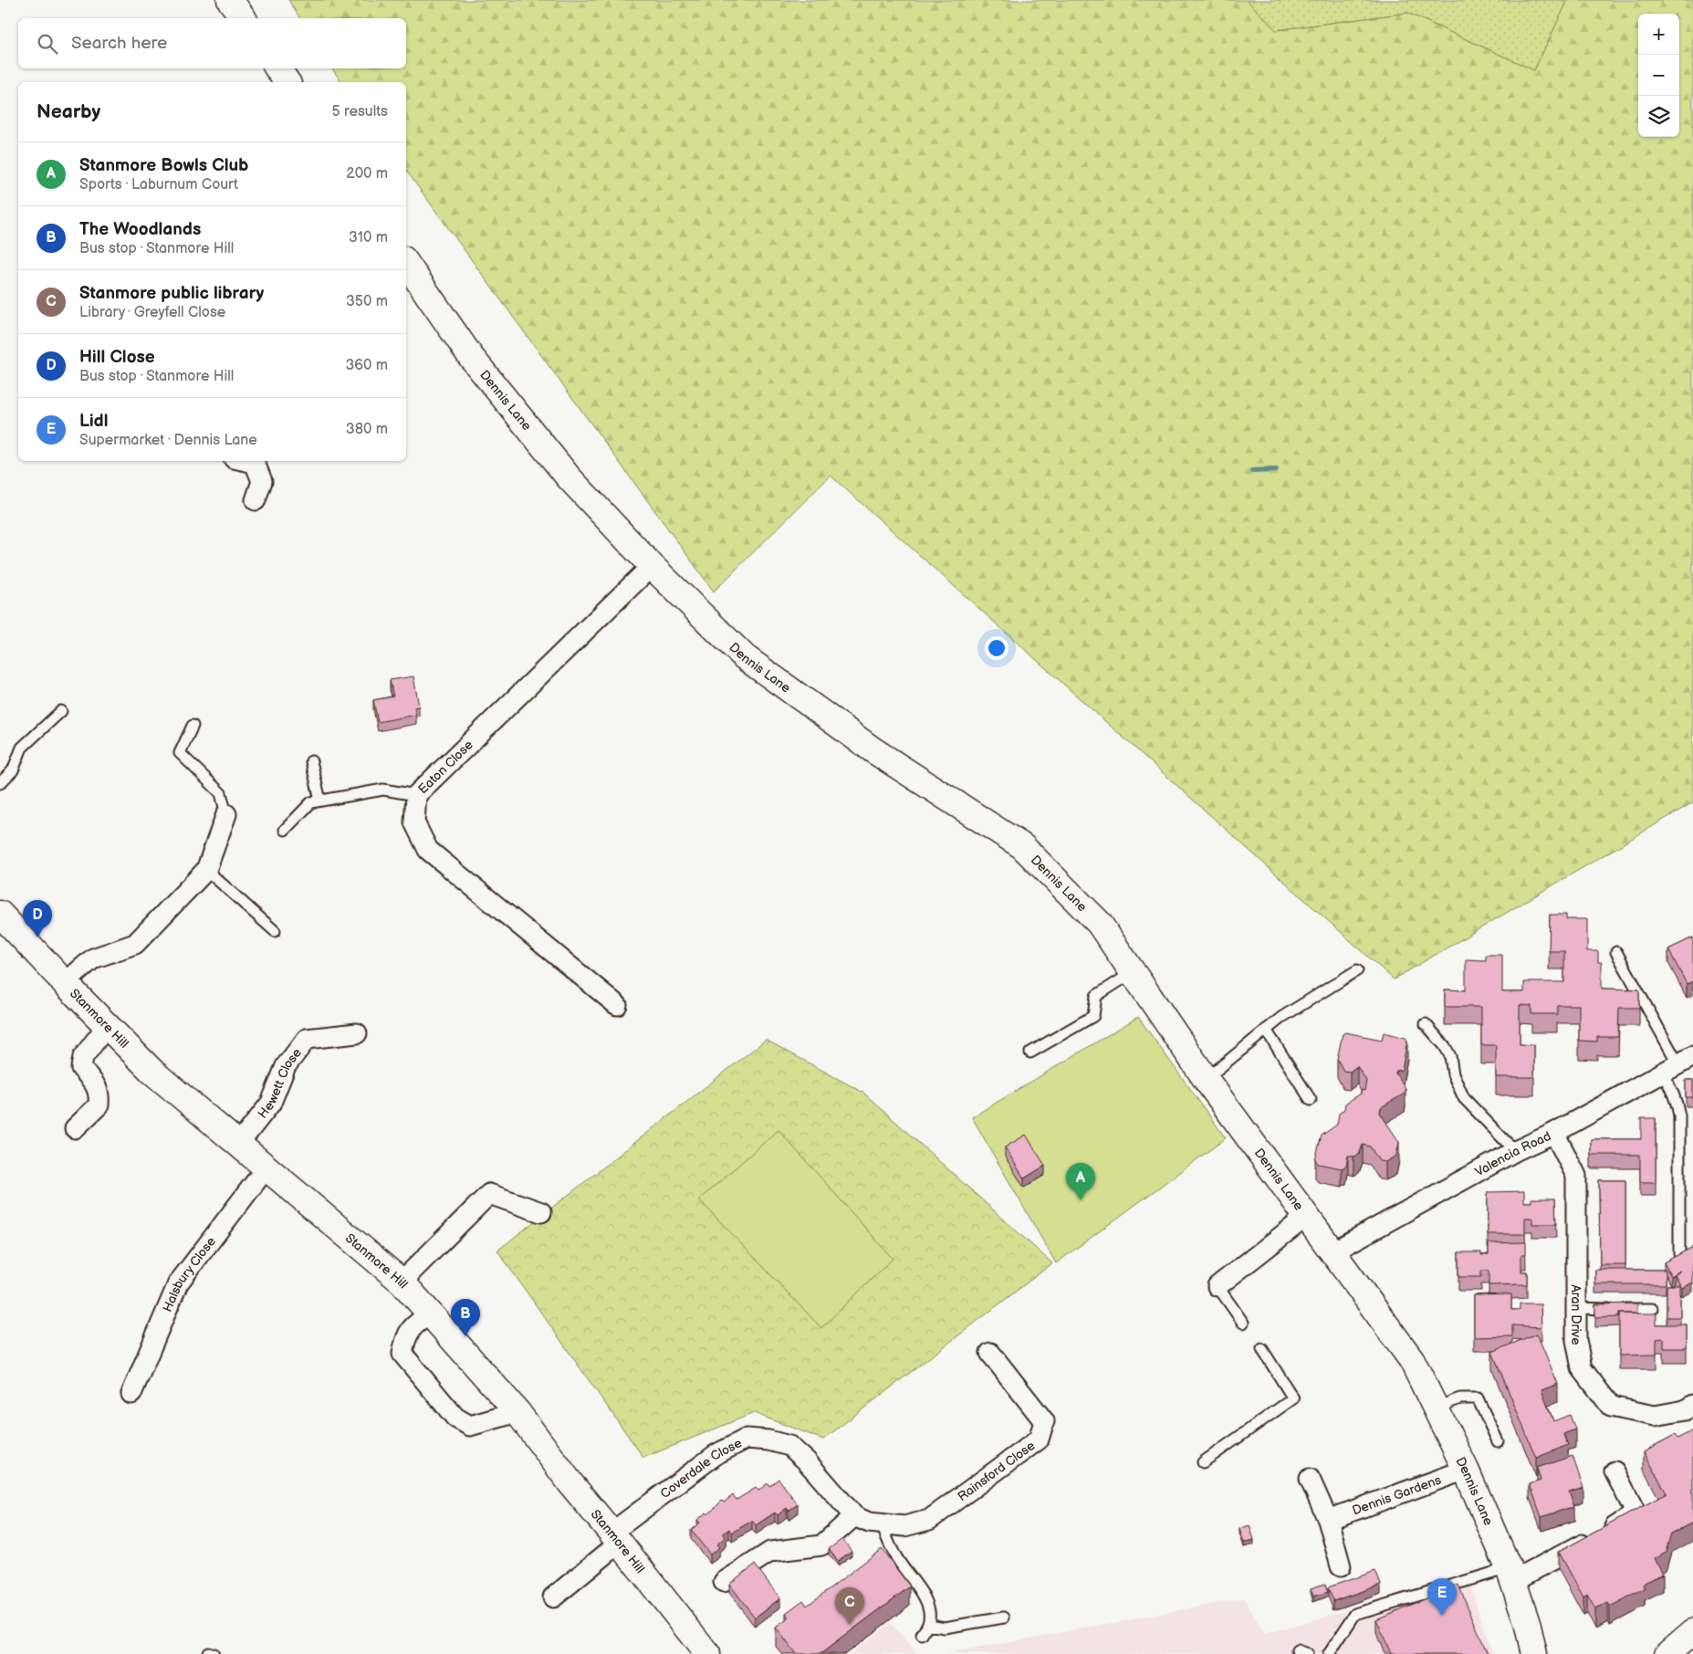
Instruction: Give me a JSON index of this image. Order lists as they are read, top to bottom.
{
  "streets": {
    "street": [
      "Dennis Lane",
      "Eaton Close",
      "Stanmore Hill",
      "Hewett Close",
      "Valencia Road",
      "Halsbury Close",
      "Aran Drive",
      "Coverdale Close",
      "Rainsford Close",
      "Dennis Gardens"
    ]
  },
  "crossings": [
    ["Dennis Lane", "Eaton Close"],
    ["Dennis Lane", "Valencia Road"],
    ["Dennis Lane", "Dennis Gardens"],
    ["Stanmore Hill", "Hewett Close"],
    ["Stanmore Hill", "Halsbury Close"],
    ["Stanmore Hill", "Coverdale Close"],
    ["Valencia Road", "Aran Drive"],
    ["Coverdale Close", "Rainsford Close"]
  ],
  "page": {
    "map_buttons": ["+", "−"],
    "search": "Search here",
    "heading": ["Nearby", "5 results"],
    "list": [
      {
        "mark": "A",
        "name": "Stanmore Bowls Club",
        "note": "Sports · Laburnum Court",
        "value": "200 m"
      },
      {
        "mark": "B",
        "name": "The Woodlands",
        "note": "Bus stop · Stanmore Hill",
        "value": "310 m"
      },
      {
        "mark": "C",
        "name": "Stanmore public library",
        "note": "Library · Greyfell Close",
        "value": "350 m"
      },
      {
        "mark": "D",
        "name": "Hill Close",
        "note": "Bus stop · Stanmore Hill",
        "value": "360 m"
      },
      {
        "mark": "E",
        "name": "Lidl",
        "note": "Supermarket · Dennis Lane",
        "value": "380 m"
      }
    ],
    "pins": [
      "D",
      "A",
      "B",
      "E",
      "C"
    ]
  }
}
